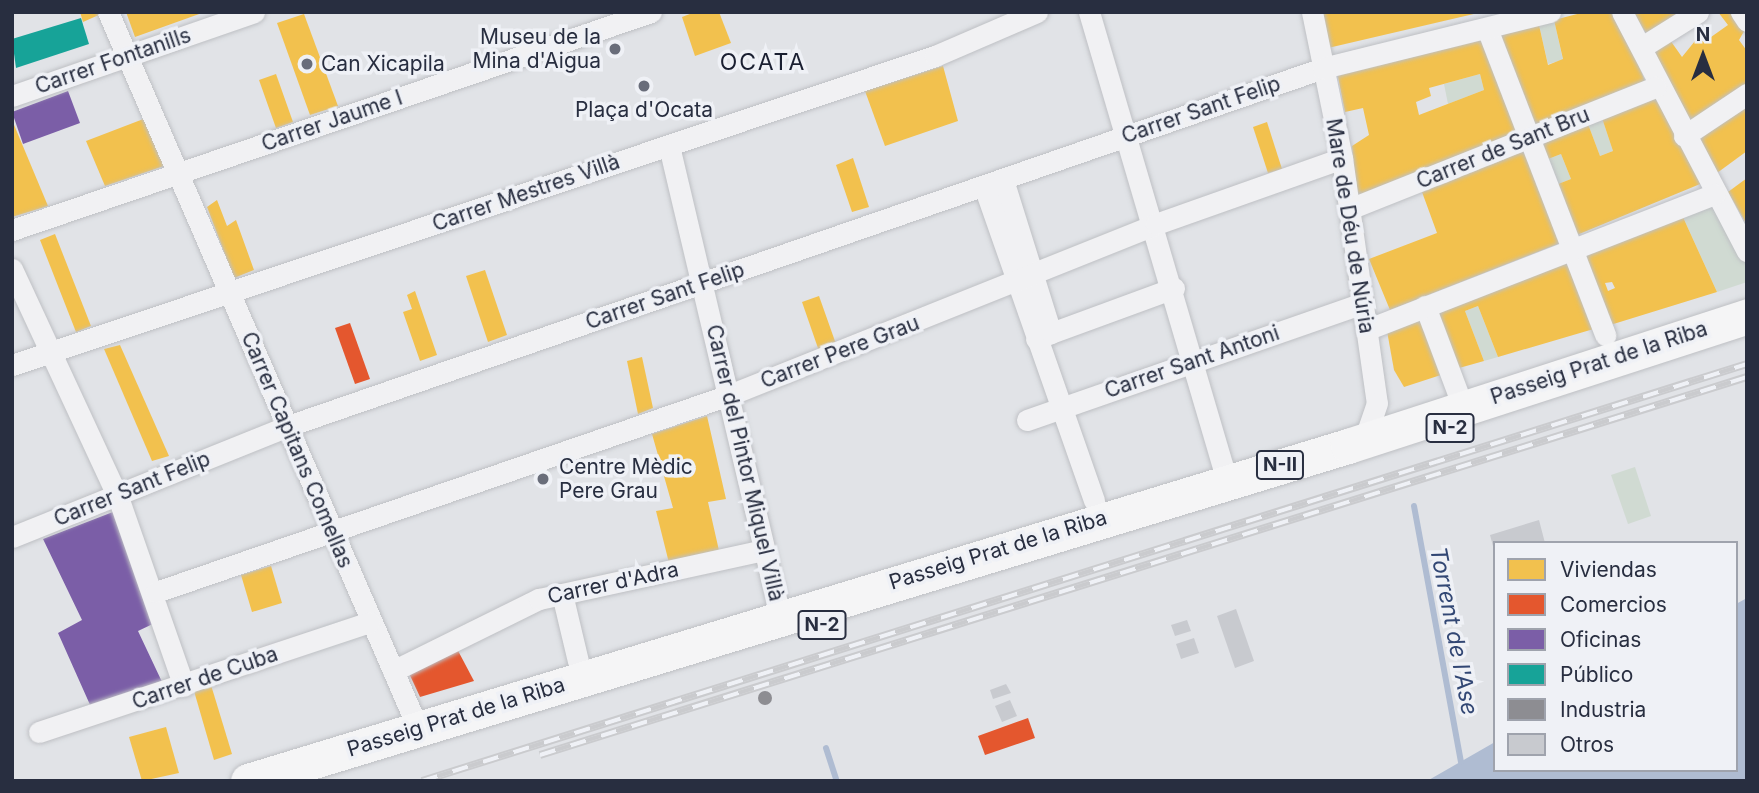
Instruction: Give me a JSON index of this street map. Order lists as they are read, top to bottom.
{
  "streets": {
    "main road": ["Passeig Prat de la Riba", "N-2", "N-II"],
    "street": [
      "Carrer Fontanills",
      "Carrer Sant Felip",
      "Carrer Jaume I",
      "Carrer de Sant Bru",
      "Carrer Mestres Villà",
      "Mare de Déu de Núria",
      "Carrer Pere Grau",
      "Carrer Sant Antoni",
      "Carrer Capitans Comellas",
      "Carrer del Pintor Miquel Villà",
      "Carrer d'Adra",
      "Carrer de Cuba"
    ]
  },
  "crossings": [
    ["Carrer Fontanills", "Carrer Capitans Comellas"],
    ["Carrer Sant Felip", "Mare de Déu de Núria"],
    ["Carrer Sant Felip", "Carrer Capitans Comellas"],
    ["Carrer Sant Felip", "Carrer del Pintor Miquel Villà"],
    ["Carrer Jaume I", "Carrer Capitans Comellas"],
    ["Carrer de Sant Bru", "Mare de Déu de Núria"],
    ["Carrer Mestres Villà", "Carrer Capitans Comellas"],
    ["Carrer Mestres Villà", "Carrer del Pintor Miquel Villà"],
    ["Mare de Déu de Núria", "Carrer Pere Grau"],
    ["Mare de Déu de Núria", "Passeig Prat de la Riba"],
    ["Carrer Pere Grau", "Carrer Capitans Comellas"],
    ["Carrer Pere Grau", "Carrer del Pintor Miquel Villà"],
    ["Passeig Prat de la Riba", "Carrer Capitans Comellas"],
    ["Passeig Prat de la Riba", "Carrer del Pintor Miquel Villà"],
    ["Carrer Capitans Comellas", "Carrer d'Adra"],
    ["Carrer Capitans Comellas", "Carrer de Cuba"],
    ["Carrer del Pintor Miquel Villà", "Carrer d'Adra"]
  ],
  "districts": ["OCATA"],
  "water": ["Torrent de l'Ase"],
  "places": [
    "Museu de la Mina d'Aigua",
    "Can Xicapila",
    "Plaça d'Ocata",
    "Centre Mèdic Pere Grau"
  ],
  "legend": [
    "Viviendas",
    "Comercios",
    "Oficinas",
    "Público",
    "Industria",
    "Otros"
  ],
  "north": "top"
}
